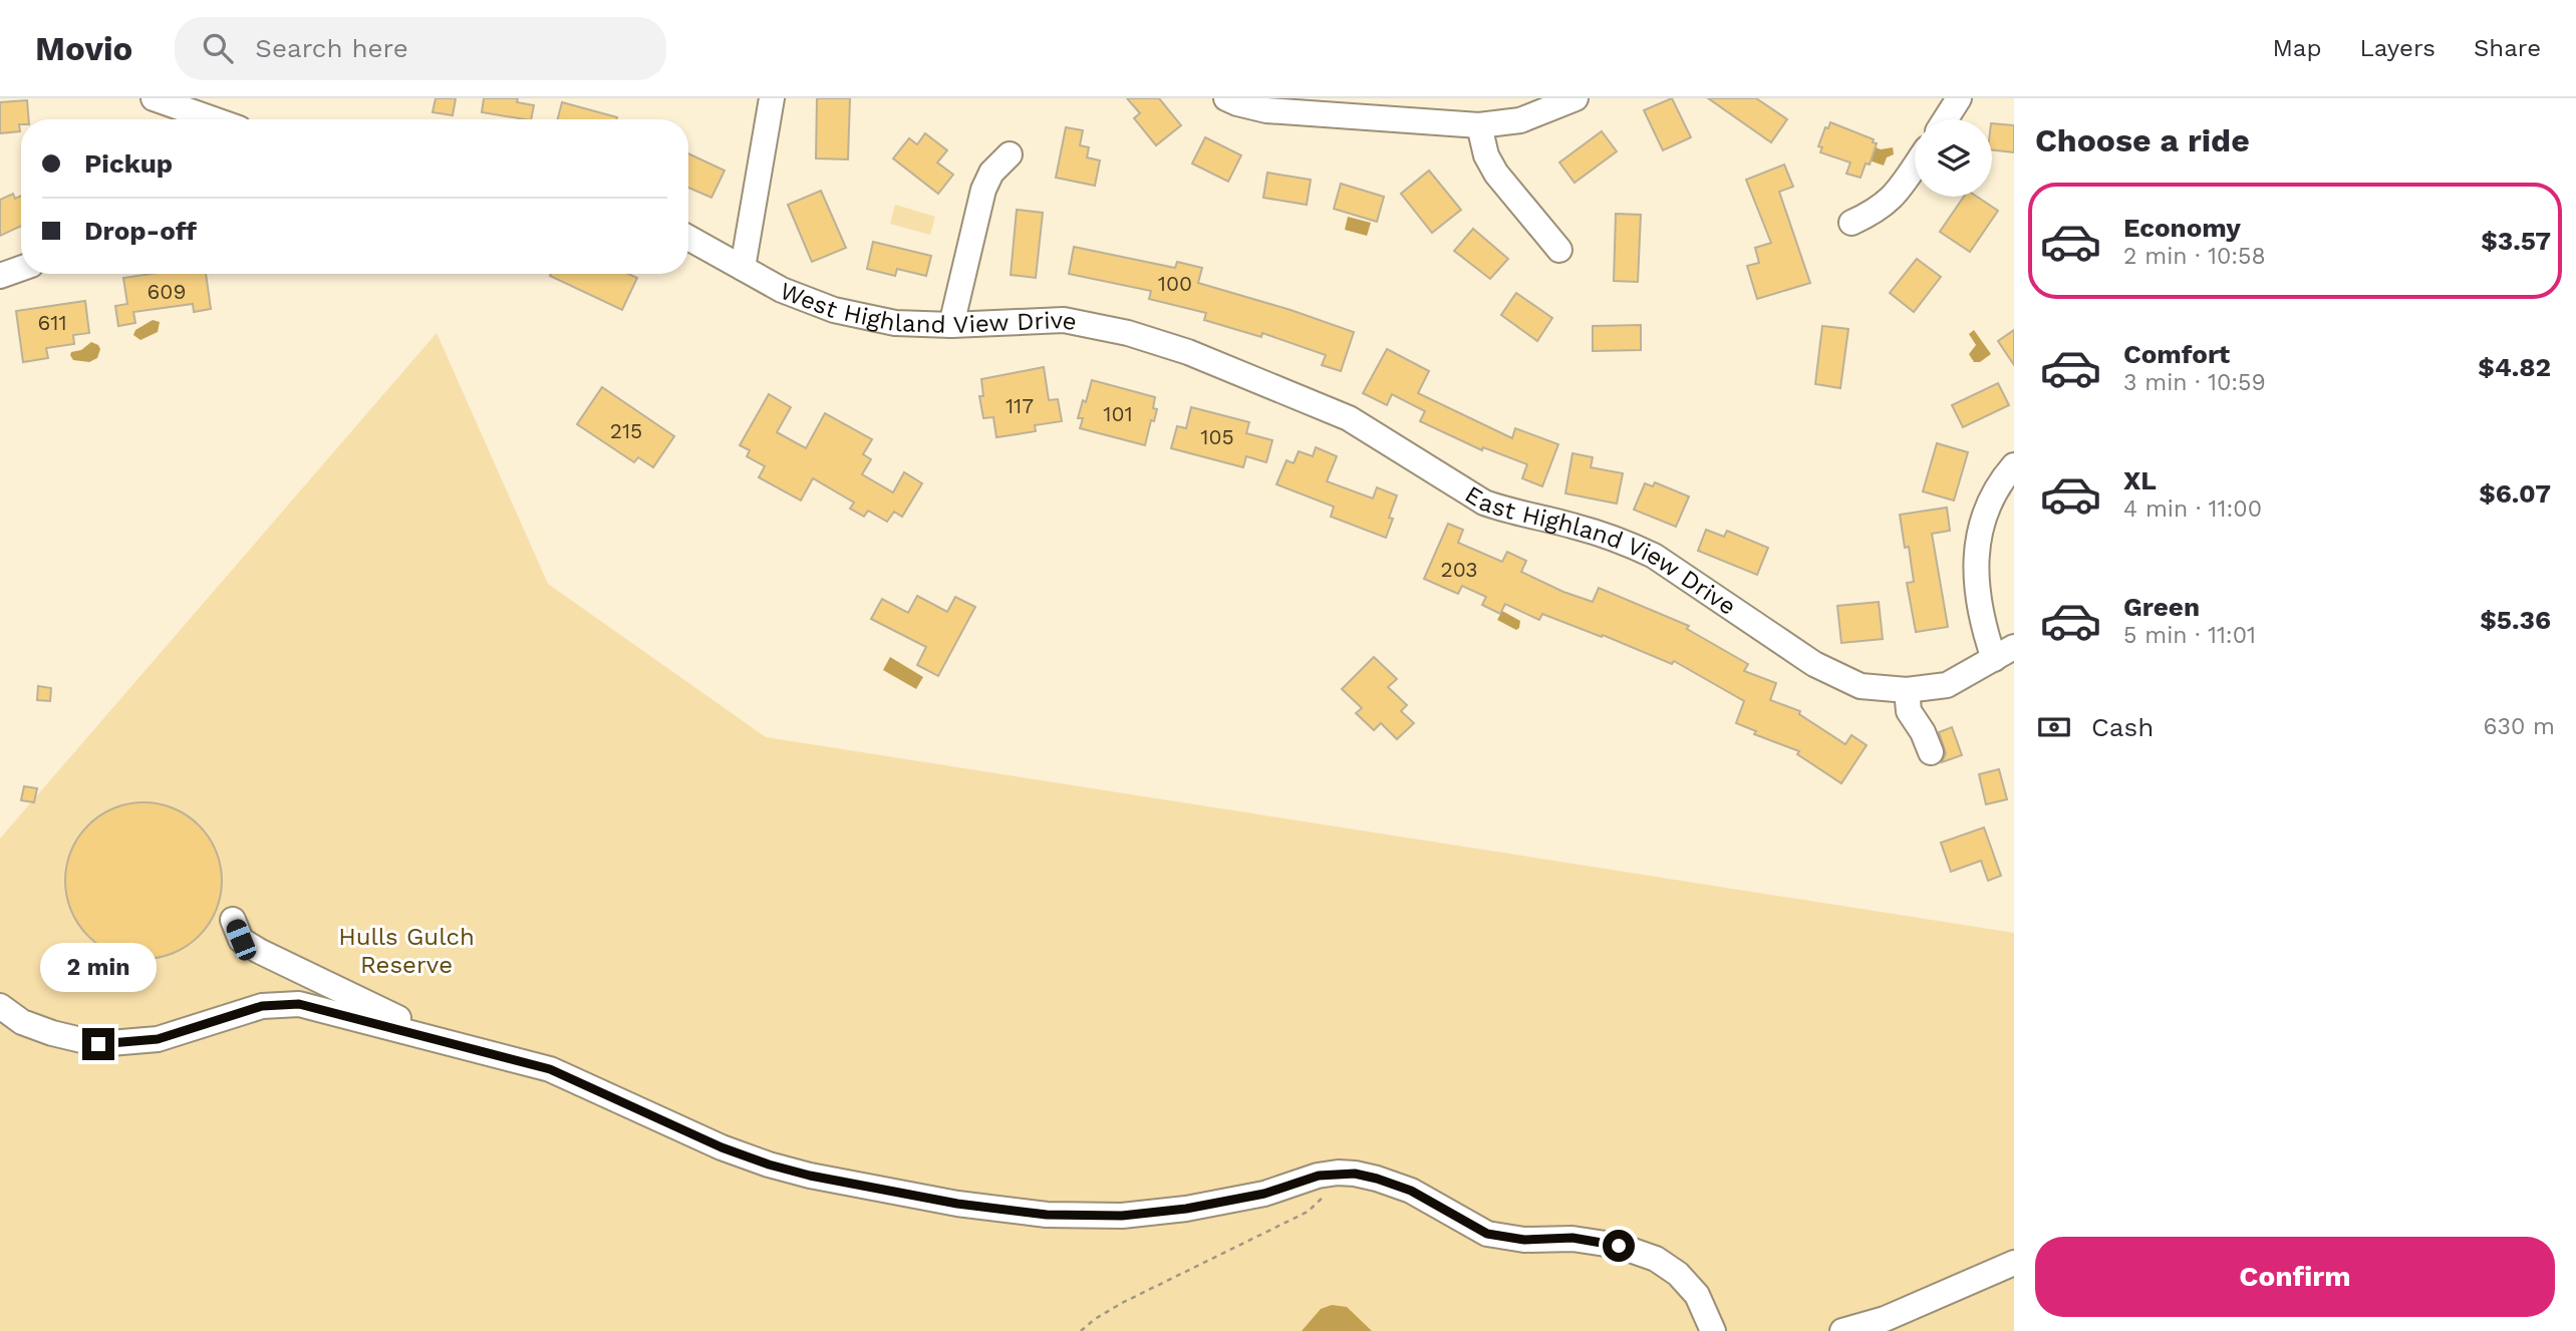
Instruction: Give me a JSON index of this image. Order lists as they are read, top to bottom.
{
  "streets": {
    "street": ["West Highland View Drive", "East Highland View Drive"]
  },
  "crossings": [
    ["West Highland View Drive", "East Highland View Drive"]
  ],
  "parks": ["Hulls Gulch Reserve"],
  "house_numbers": [
    "100",
    "609",
    "611",
    "117",
    "101",
    "215",
    "105",
    "203"
  ],
  "page": {
    "header": "Movio",
    "search": "Search here",
    "nav": ["Map", "Layers", "Share"],
    "heading": "Choose a ride",
    "banner": ["Pickup", "Drop-off"],
    "list": [
      {
        "name": "Economy",
        "note": "2 min · 10:58",
        "value": "$3.57"
      },
      {
        "name": "Comfort",
        "note": "3 min · 10:59",
        "value": "$4.82"
      },
      {
        "name": "XL",
        "note": "4 min · 11:00",
        "value": "$6.07"
      },
      {
        "name": "Green",
        "note": "5 min · 11:01",
        "value": "$5.36"
      }
    ],
    "pay": ["Cash", "630 m"],
    "bubble": "2 min",
    "buttons": "Confirm"
  }
}
